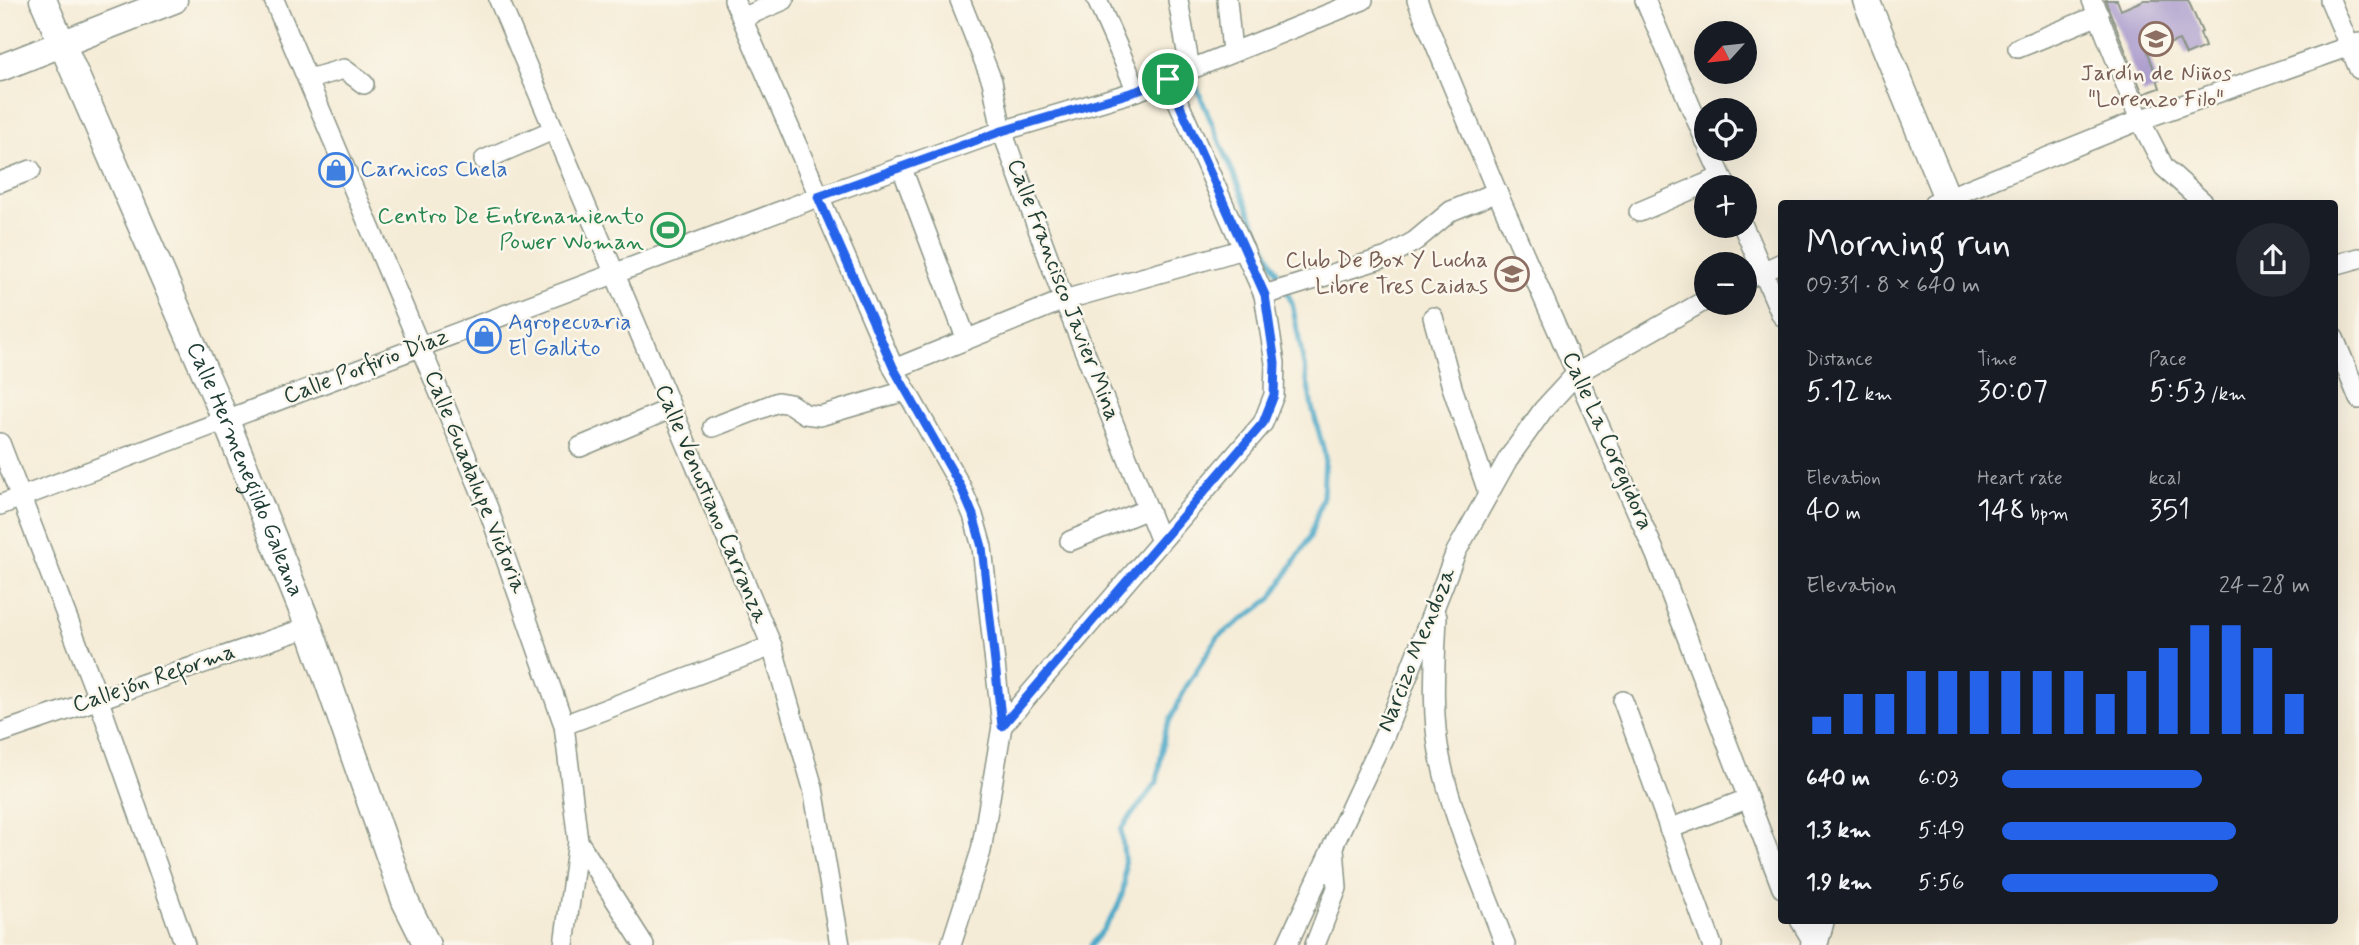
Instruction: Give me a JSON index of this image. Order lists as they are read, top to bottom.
{
  "streets": {
    "street": [
      "Calle Francisco Javier Mina",
      "Calle Porfirio Díaz",
      "Calle La Coregidora",
      "Calle Hermenegildo Galeana",
      "Calle Guadalupe Victoria",
      "Calle Venustiano Carranza",
      "Narcizo Mendoza",
      "Callejón Reforma"
    ]
  },
  "crossings": [
    ["Calle Francisco Javier Mina", "Calle Porfirio Díaz"],
    ["Calle Porfirio Díaz", "Calle Hermenegildo Galeana"],
    ["Calle Porfirio Díaz", "Calle Guadalupe Victoria"],
    ["Calle Porfirio Díaz", "Calle Venustiano Carranza"],
    ["Calle La Coregidora", "Narcizo Mendoza"],
    ["Calle Hermenegildo Galeana", "Callejón Reforma"]
  ],
  "places": {
    "school or university": ["Jardín de Niños \"Lorenzo Filo\"", "Club De Box Y Lucha Libre Tres Caidas"],
    "shop": ["Carnicos Chela", "Agropecuaria El Gallito"],
    "sports": ["Centro De Entrenamiento Power Woman"]
  },
  "north": "bottom left",
  "page": {
    "map_buttons": ["+", "−"],
    "heading": ["Morning run", "09:31 · 8 × 640 m"],
    "stats": [
      ["Distance", "5.12 km"],
      ["Time", "30:07"],
      ["Pace", "5:53 /km"],
      ["Elevation", "40 m"],
      ["Heart rate", "148 bpm"],
      ["kcal", "351"]
    ],
    "chart": ["Elevation", "24–28 m"],
    "list": [
      {
        "name": "640 m",
        "note": "6:03"
      },
      {
        "name": "1.3 km",
        "note": "5:49"
      },
      {
        "name": "1.9 km",
        "note": "5:56"
      }
    ]
  }
}
